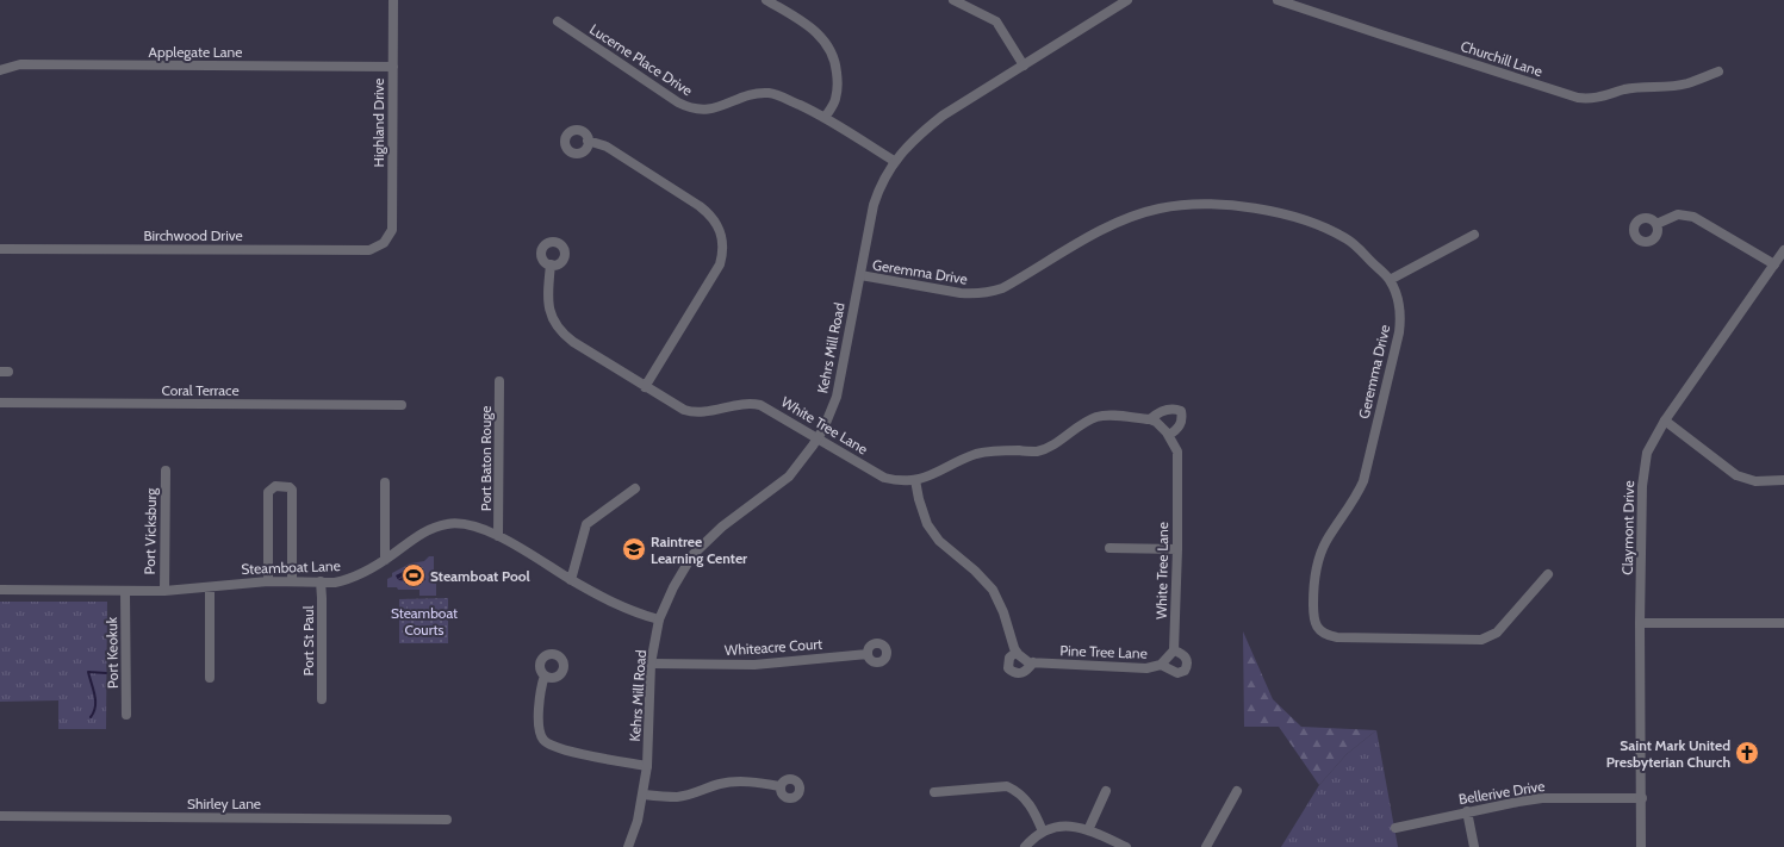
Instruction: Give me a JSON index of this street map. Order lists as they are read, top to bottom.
{
  "streets": {
    "street": [
      "Applegate Lane",
      "Churchill Lane",
      "Lucerne Place Drive",
      "Highland Drive",
      "Birchwood Drive",
      "Geremma Drive",
      "Kehrs Mill Road",
      "Coral Terrace",
      "White Tree Lane",
      "Port Baton Rouge",
      "Claymont Drive",
      "Port Vicksburg",
      "Steamboat Lane",
      "Port St Paul",
      "Whiteacre Court",
      "Pine Tree Lane",
      "Port Keokuk",
      "Bellerive Drive",
      "Shirley Lane"
    ]
  },
  "crossings": [
    ["Applegate Lane", "Highland Drive"],
    ["Lucerne Place Drive", "Kehrs Mill Road"],
    ["Highland Drive", "Birchwood Drive"],
    ["Geremma Drive", "Kehrs Mill Road"],
    ["Kehrs Mill Road", "White Tree Lane"],
    ["Kehrs Mill Road", "Steamboat Lane"],
    ["Kehrs Mill Road", "Whiteacre Court"],
    ["White Tree Lane", "Pine Tree Lane"],
    ["Port Baton Rouge", "Steamboat Lane"],
    ["Claymont Drive", "Bellerive Drive"],
    ["Port Vicksburg", "Steamboat Lane"],
    ["Steamboat Lane", "Port St Paul"],
    ["Steamboat Lane", "Port Keokuk"]
  ],
  "parks": ["Steamboat Courts"],
  "places": {
    "school or university": ["Raintree Learning Center"],
    "sports": ["Steamboat Pool"],
    "church": ["Saint Mark United Presbyterian Church"]
  }
}
